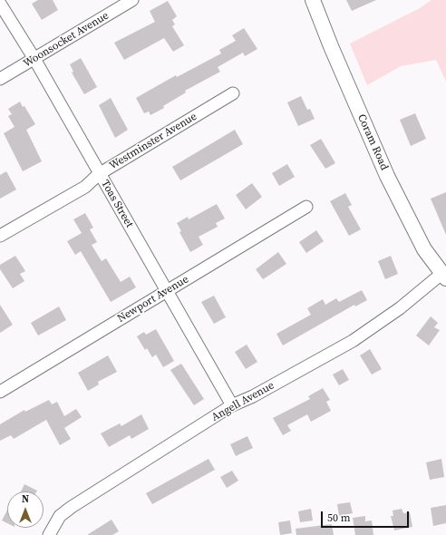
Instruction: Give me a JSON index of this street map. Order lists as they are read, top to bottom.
{
  "streets": {
    "street": [
      "Woonsocket Avenue",
      "Westminster Avenue",
      "Coram Road",
      "Toas Street",
      "Newport Avenue",
      "Angell Avenue"
    ]
  },
  "crossings": [
    ["Woonsocket Avenue", "Toas Street"],
    ["Westminster Avenue", "Toas Street"],
    ["Coram Road", "Angell Avenue"],
    ["Toas Street", "Newport Avenue"],
    ["Toas Street", "Angell Avenue"]
  ],
  "scale_bar": "50 m",
  "north": "top"
}
